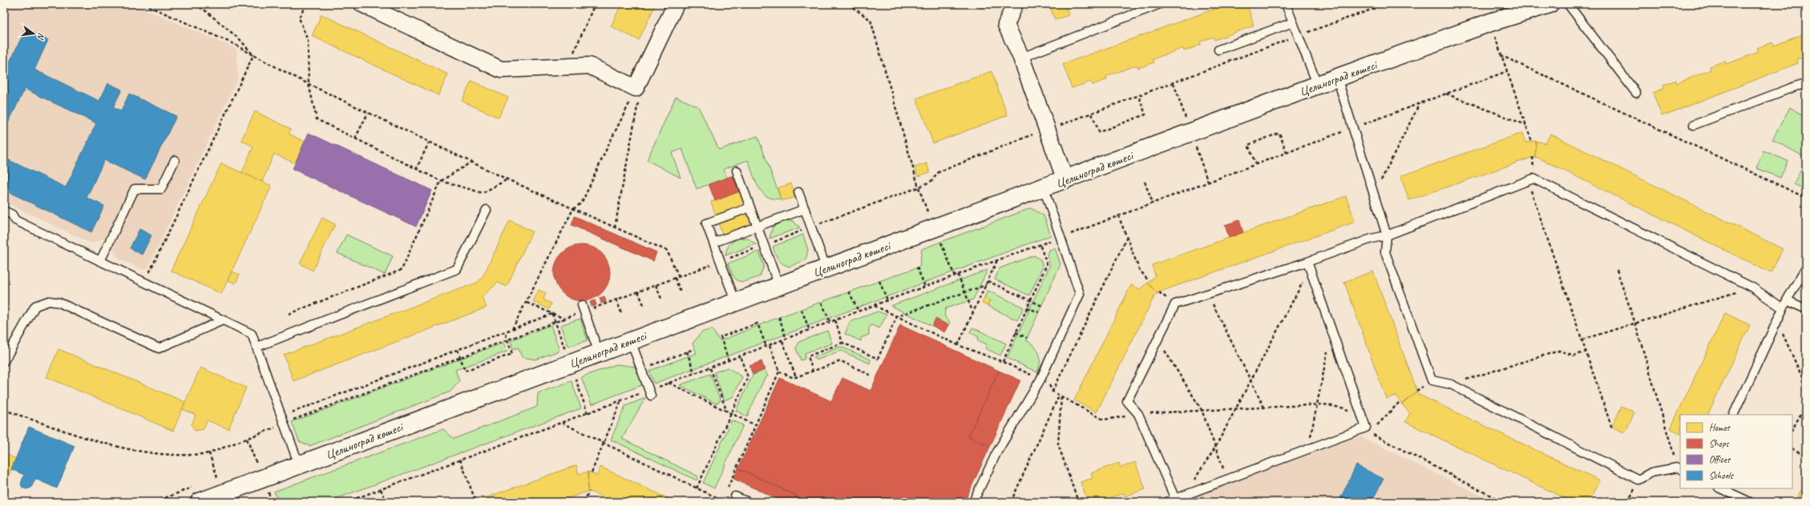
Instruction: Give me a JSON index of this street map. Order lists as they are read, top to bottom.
{
  "streets": {
    "street": ["Целиноград көшесі"]
  },
  "legend": [
    "Homes",
    "Shops",
    "Offices",
    "Schools"
  ],
  "north": "right"
}
